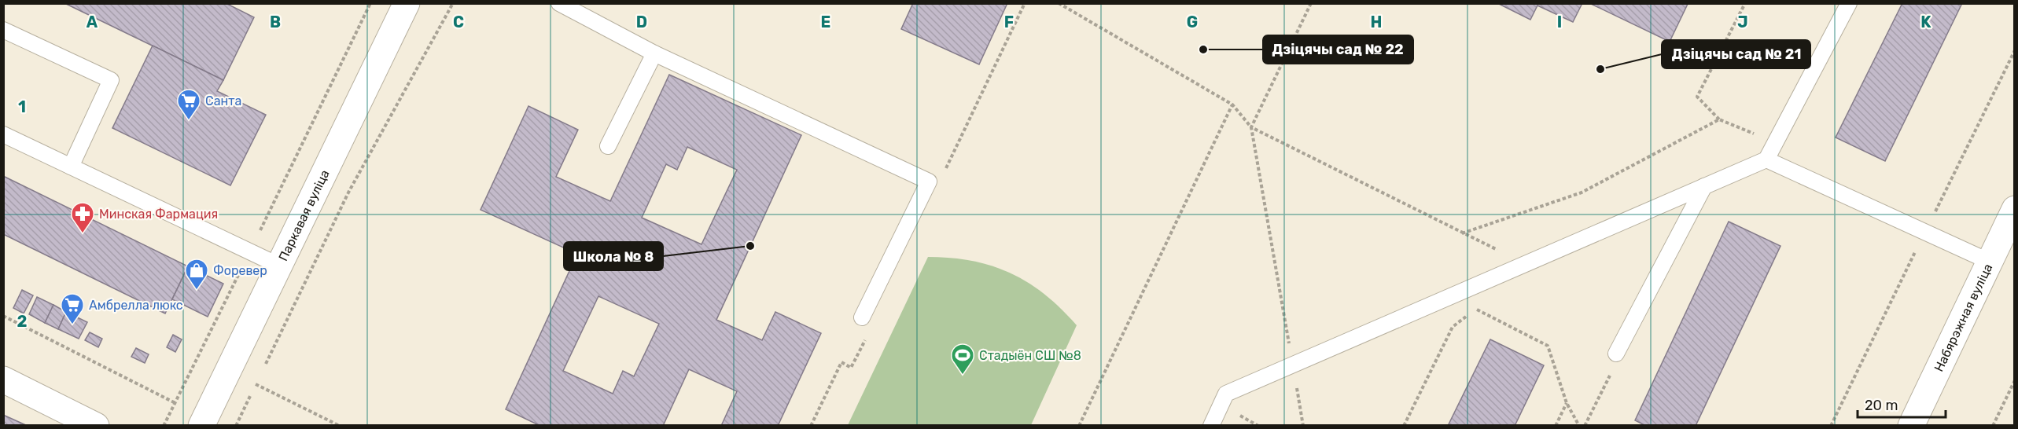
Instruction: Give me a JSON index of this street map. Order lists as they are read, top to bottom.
{
  "streets": {
    "street": ["Паркавая вуліца", "Набярэжная вуліца"]
  },
  "places": {
    "other": ["Дзіцячы сад № 22", "Дзіцячы сад № 21", "Школа № 8"],
    "supermarket": ["Санта", "Амбрелла люкс"],
    "pharmacy": ["Минская Фармация"],
    "shop": ["Форевер"],
    "sports": ["Стадыён СШ №8"]
  },
  "scale_bar": "20 m",
  "grid": {
    "columns": [
      "A",
      "B",
      "C",
      "D",
      "E",
      "F",
      "G",
      "H",
      "I",
      "J",
      "K"
    ],
    "rows": ["1", "2"]
  }
}
